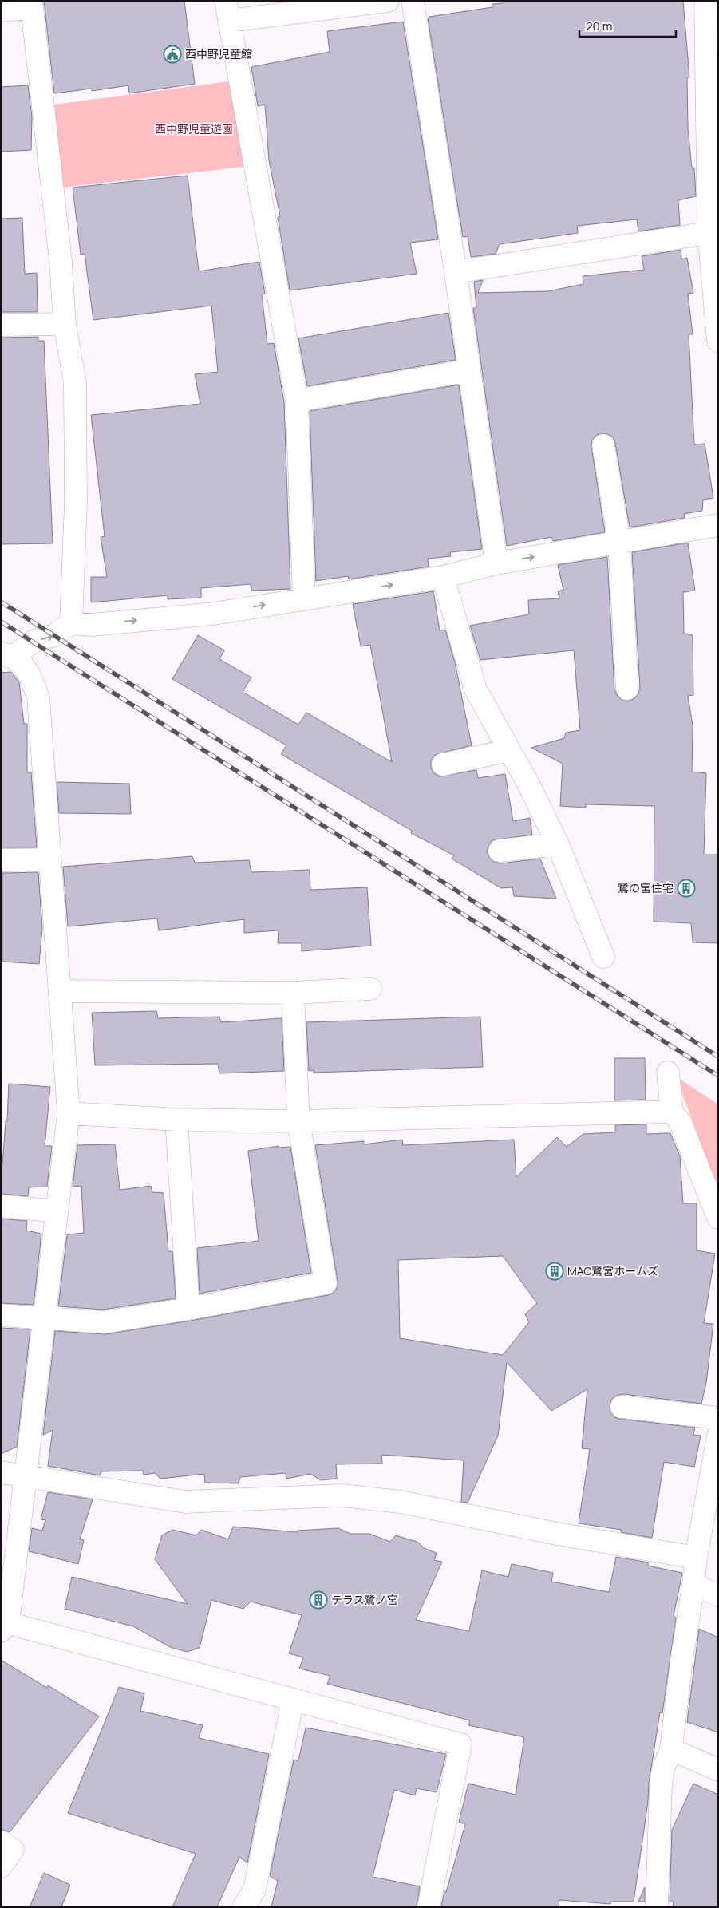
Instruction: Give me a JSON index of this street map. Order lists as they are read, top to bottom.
{
  "parks": ["西中野児童遊園"],
  "places": {
    "public building": ["西中野児童館"],
    "building": ["鷺の宮住宅", "MAC鷺宮ホームズ", "テラス鷺ノ宮"]
  },
  "scale_bar": "20 m"
}
